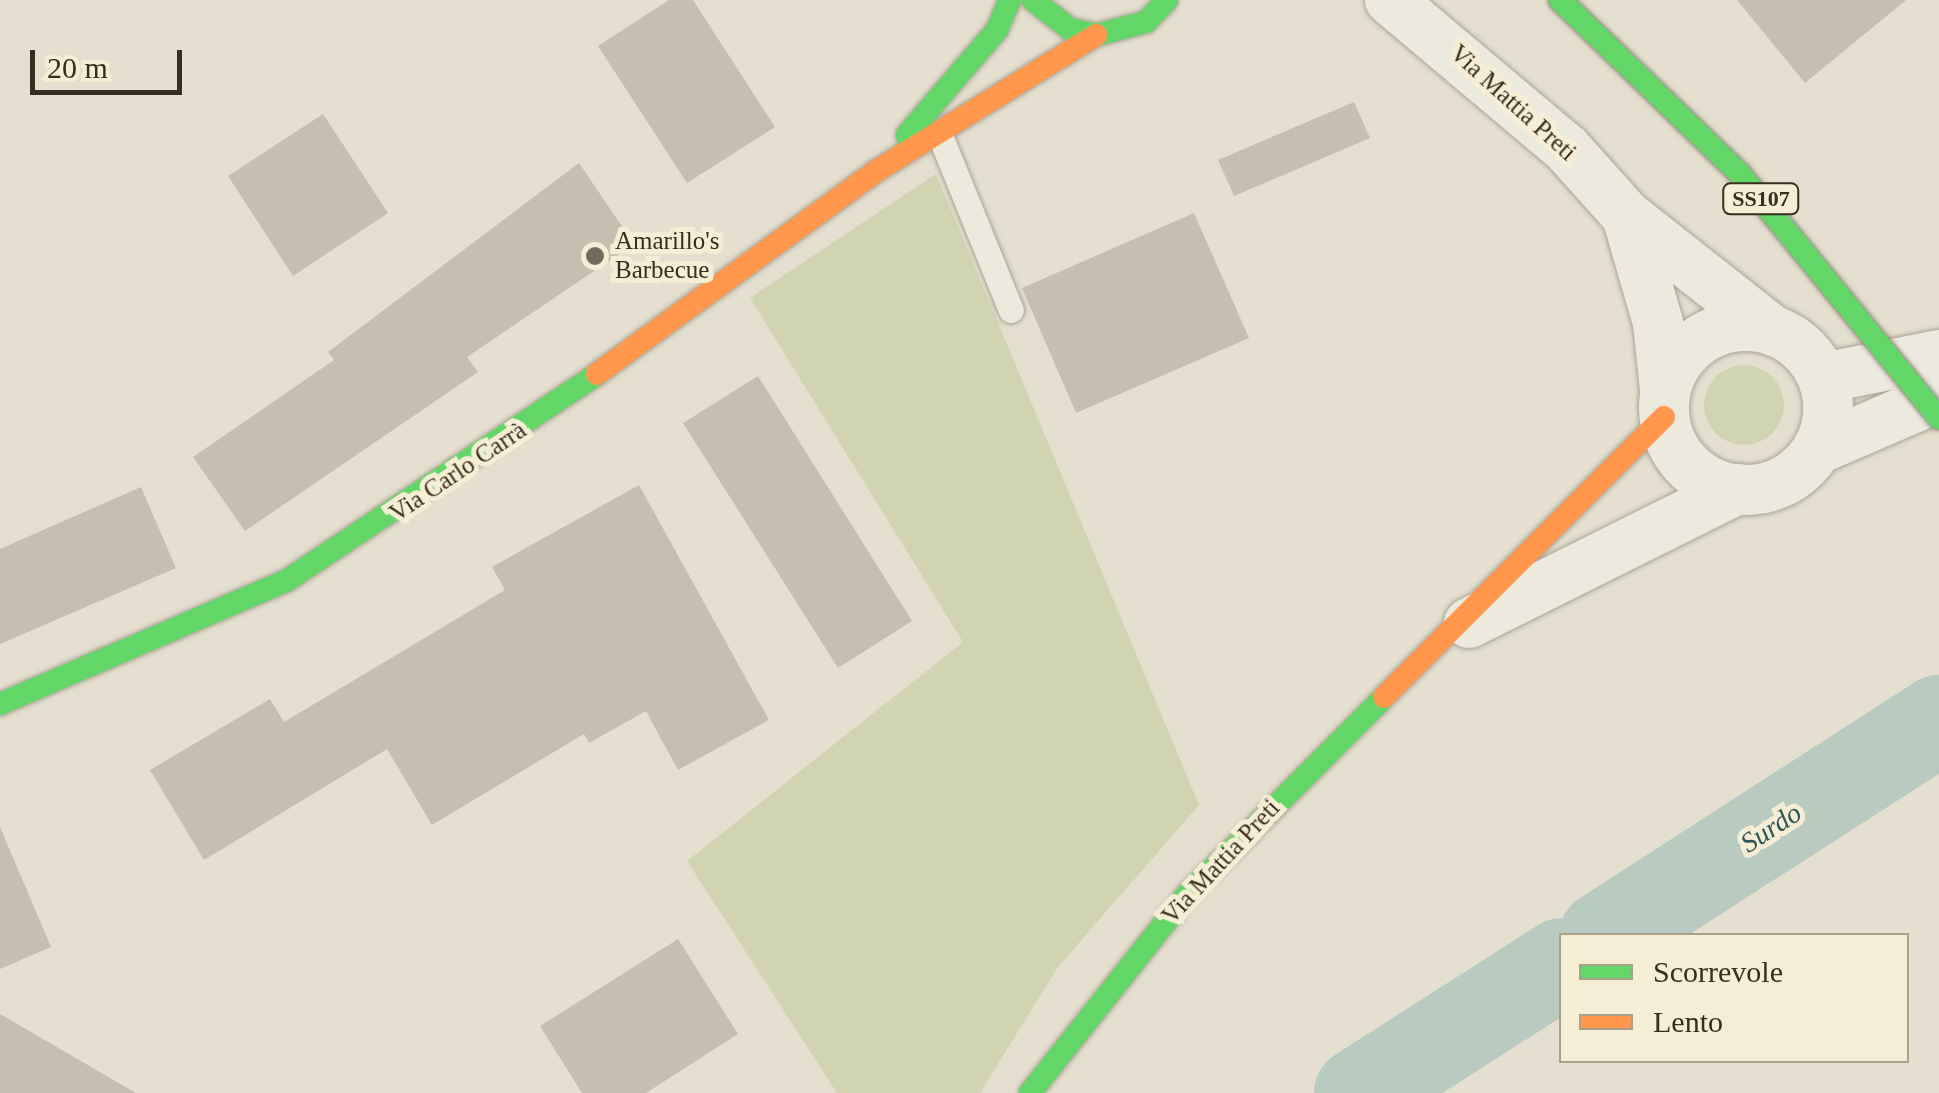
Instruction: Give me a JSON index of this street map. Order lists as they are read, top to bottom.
{
  "streets": {
    "main road": ["Via Mattia Preti", "SS107", "Via Carlo Carrà"]
  },
  "water": ["Surdo"],
  "places": ["Amarillo's Barbecue"],
  "legend": ["Scorrevole", "Lento"],
  "scale_bar": "20 m"
}
